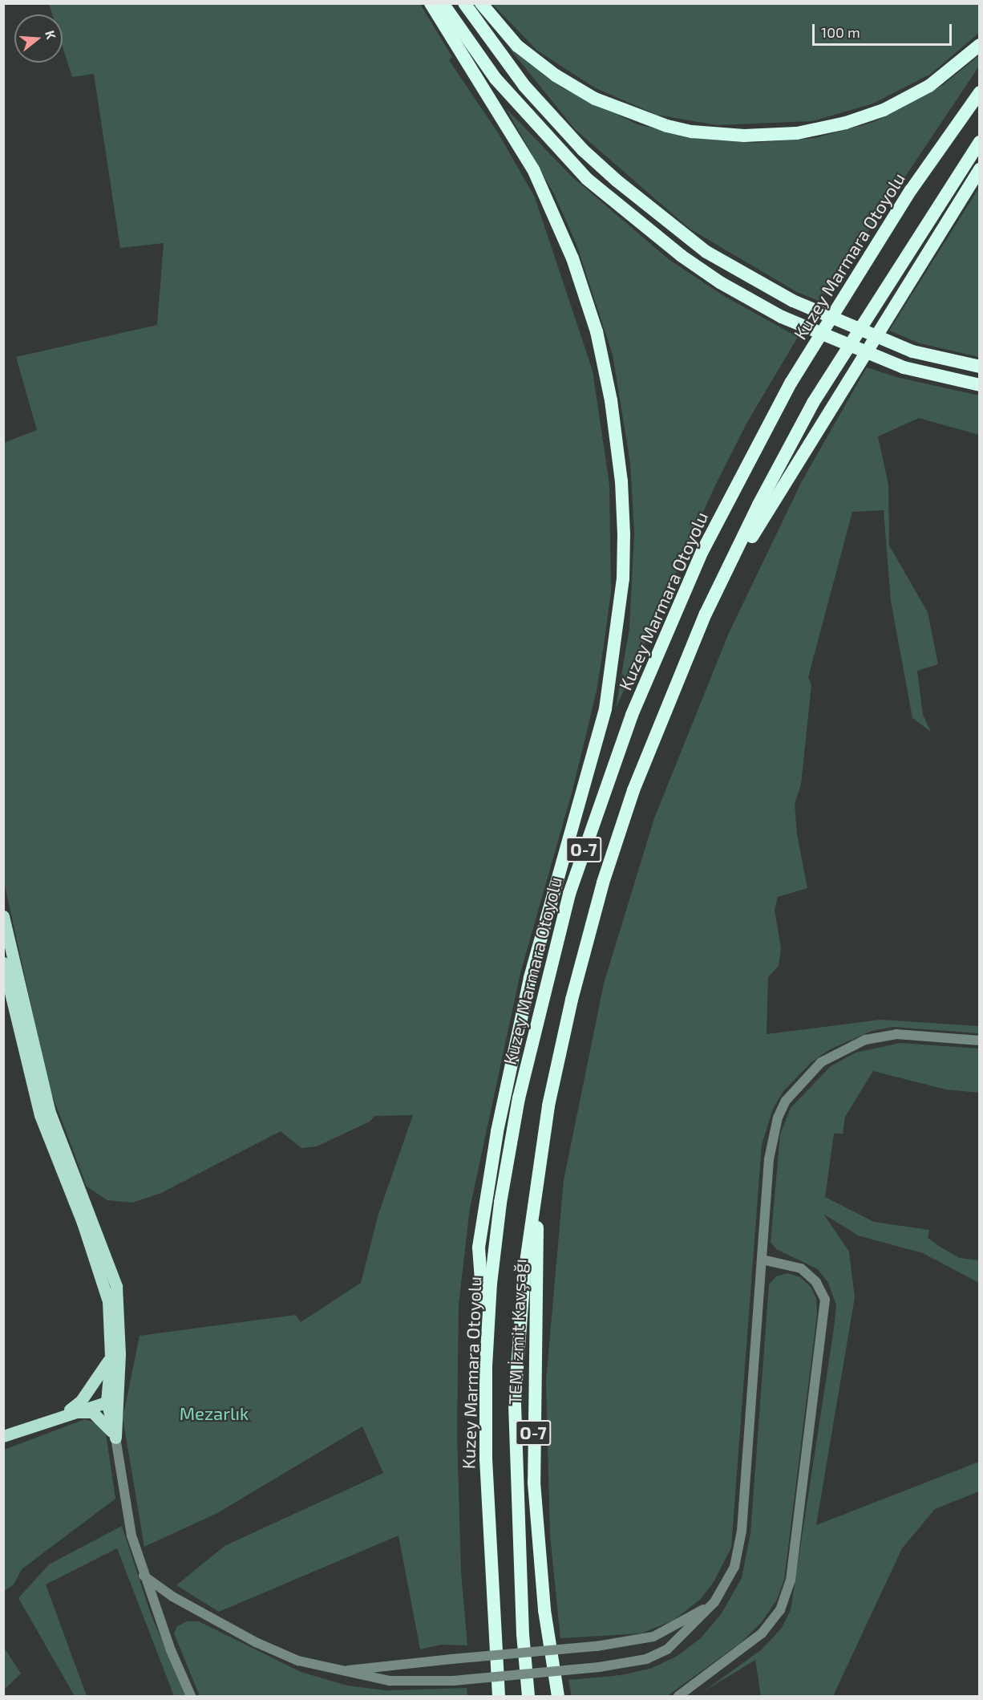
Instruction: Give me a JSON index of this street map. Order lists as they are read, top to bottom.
{
  "streets": {
    "highway": ["Kuzey Marmara Otoyolu", "O-7", "TEM İzmit Kavşağı"]
  },
  "crossings": [
    ["O-7", "TEM İzmit Kavşağı"]
  ],
  "parks": ["Mezarlık"],
  "scale_bar": "100 m",
  "north": "right"
}
